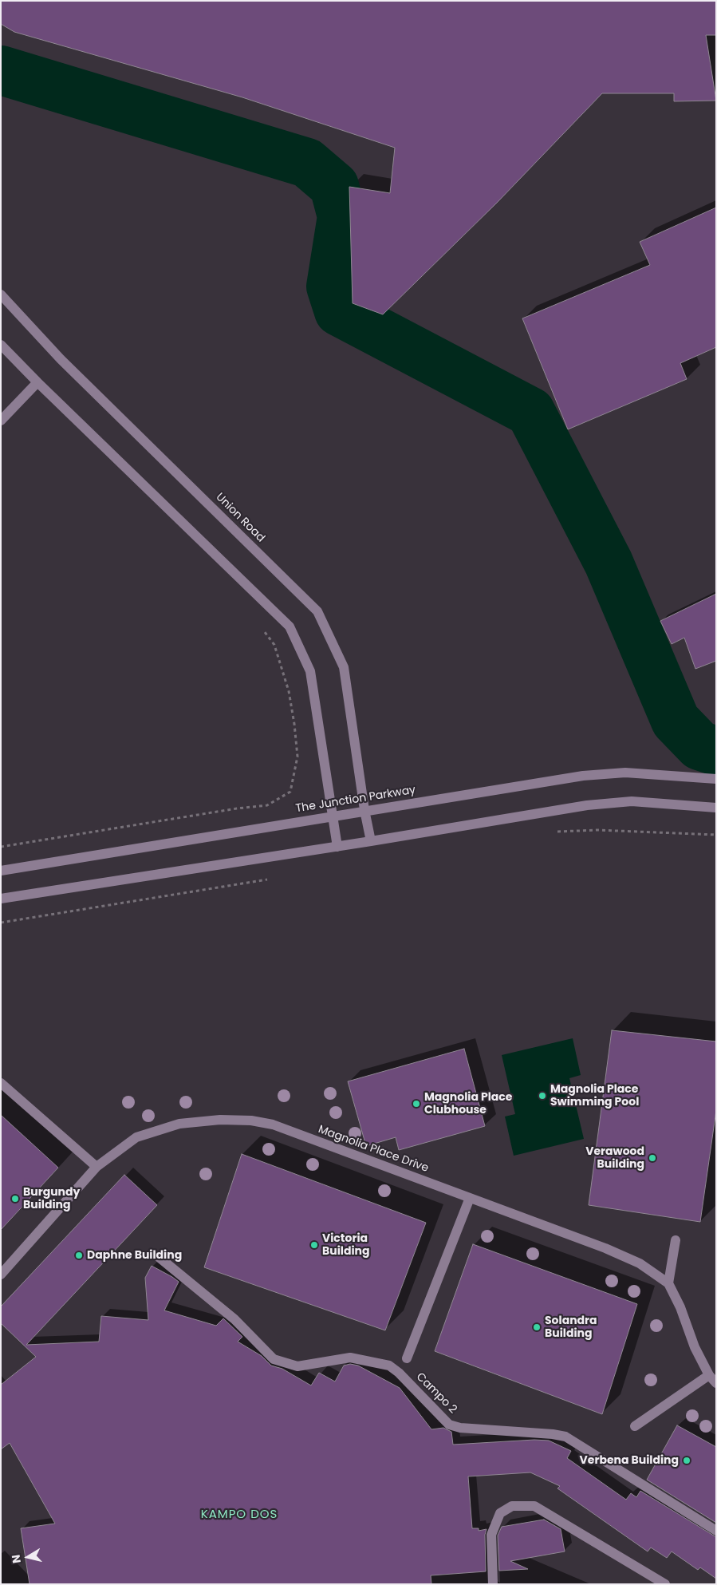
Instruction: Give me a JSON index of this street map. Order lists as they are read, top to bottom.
{
  "streets": {
    "street": [
      "Union Road",
      "The Junction Parkway",
      "Magnolia Place Drive",
      "Campo 2"
    ]
  },
  "crossings": [
    ["Union Road", "The Junction Parkway"]
  ],
  "districts": ["KAMPO DOS"],
  "places": [
    "Magnolia Place Swimming Pool",
    "Magnolia Place Clubhouse",
    "Verawood Building",
    "Burgundy Building",
    "Victoria Building",
    "Daphne Building",
    "Solandra Building",
    "Verbena Building"
  ],
  "north": "left"
}
